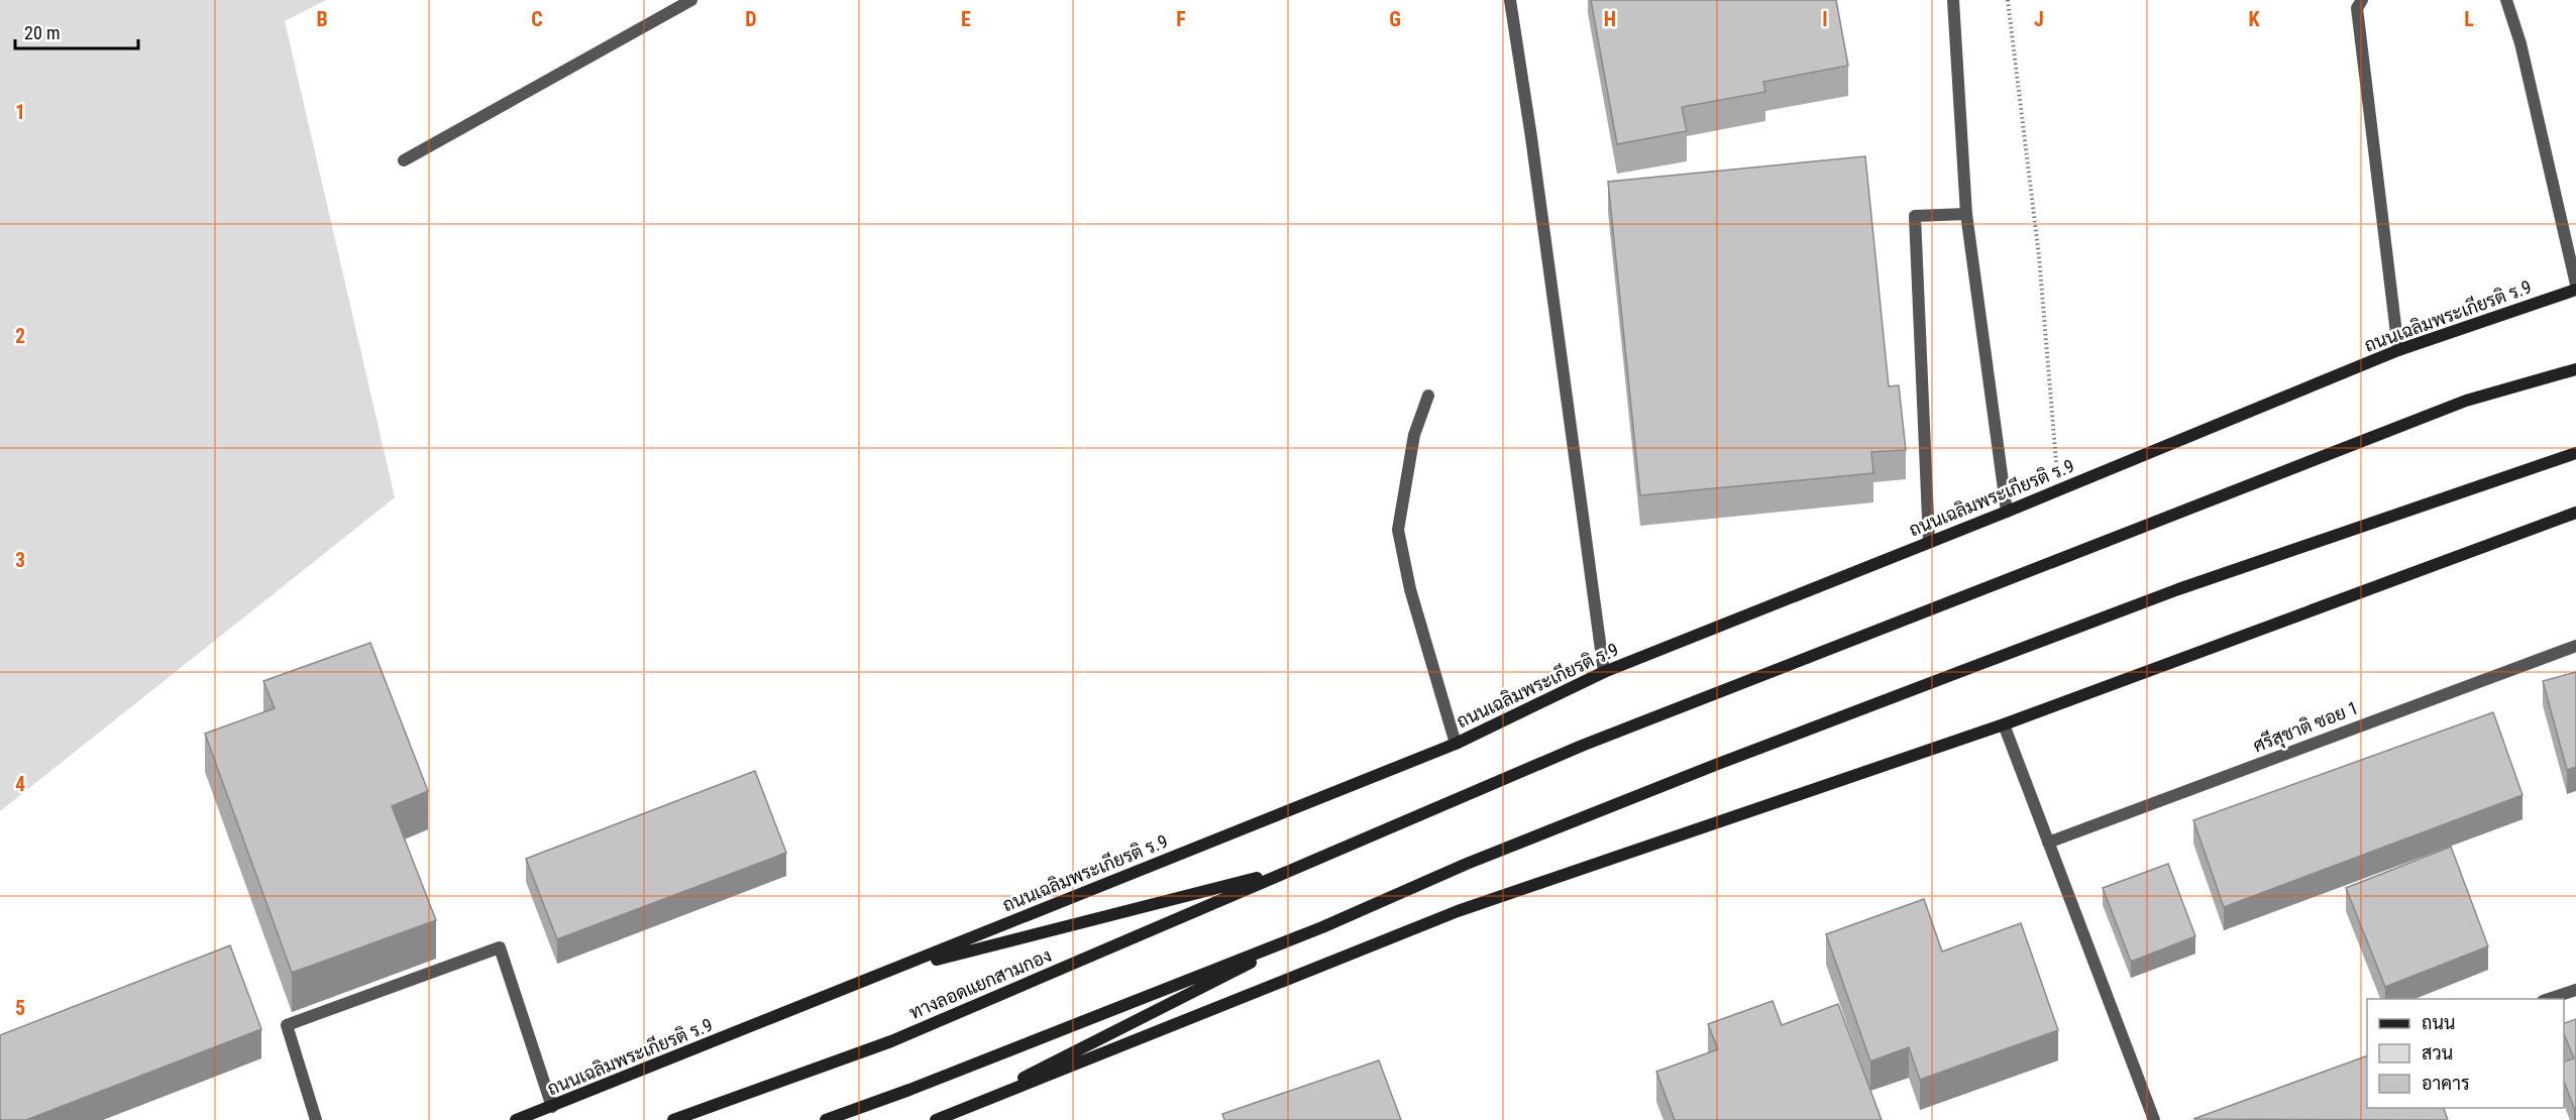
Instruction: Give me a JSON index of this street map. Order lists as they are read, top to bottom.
{
  "streets": {
    "main road": ["ถนนเฉลิมพระเกียรติ ร.9", "ทางลอดแยกสามกอง"],
    "street": ["ศรีสุชาติ ซอย 1"]
  },
  "legend": ["ถนน", "สวน", "อาคาร"],
  "scale_bar": "20 m",
  "grid": {
    "columns": [
      "B",
      "C",
      "D",
      "E",
      "F",
      "G",
      "H",
      "I",
      "J",
      "K",
      "L"
    ],
    "rows": [
      "1",
      "2",
      "3",
      "4",
      "5"
    ]
  }
}
